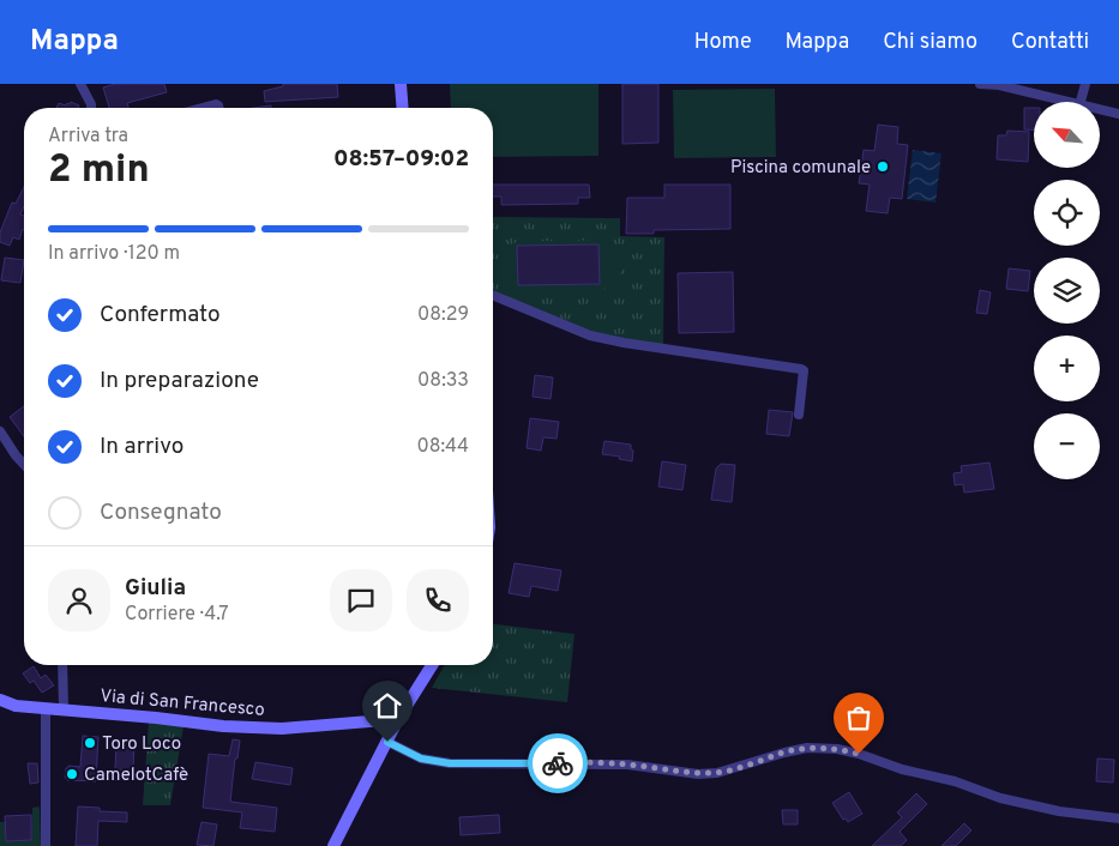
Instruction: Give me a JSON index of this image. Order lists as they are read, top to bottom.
{
  "streets": {
    "street": ["Via di San Francesco"]
  },
  "places": ["Piscina comunale", "Toro Loco", "CamelotCafè"],
  "north": "top left",
  "page": {
    "header": "Mappa",
    "nav": [
      "Home",
      "Mappa",
      "Chi siamo",
      "Contatti"
    ],
    "map_buttons": ["+", "−"],
    "heading": ["2 min", "Arriva tra", "08:57–09:02"],
    "panel": ["Giulia", "Corriere · 4.7"],
    "bar": "In arrivo · 120 m",
    "list": [
      ["Confermato", "08:29"],
      ["In preparazione", "08:33"],
      ["In arrivo", "08:44"],
      "Consegnato"
    ]
  }
}
